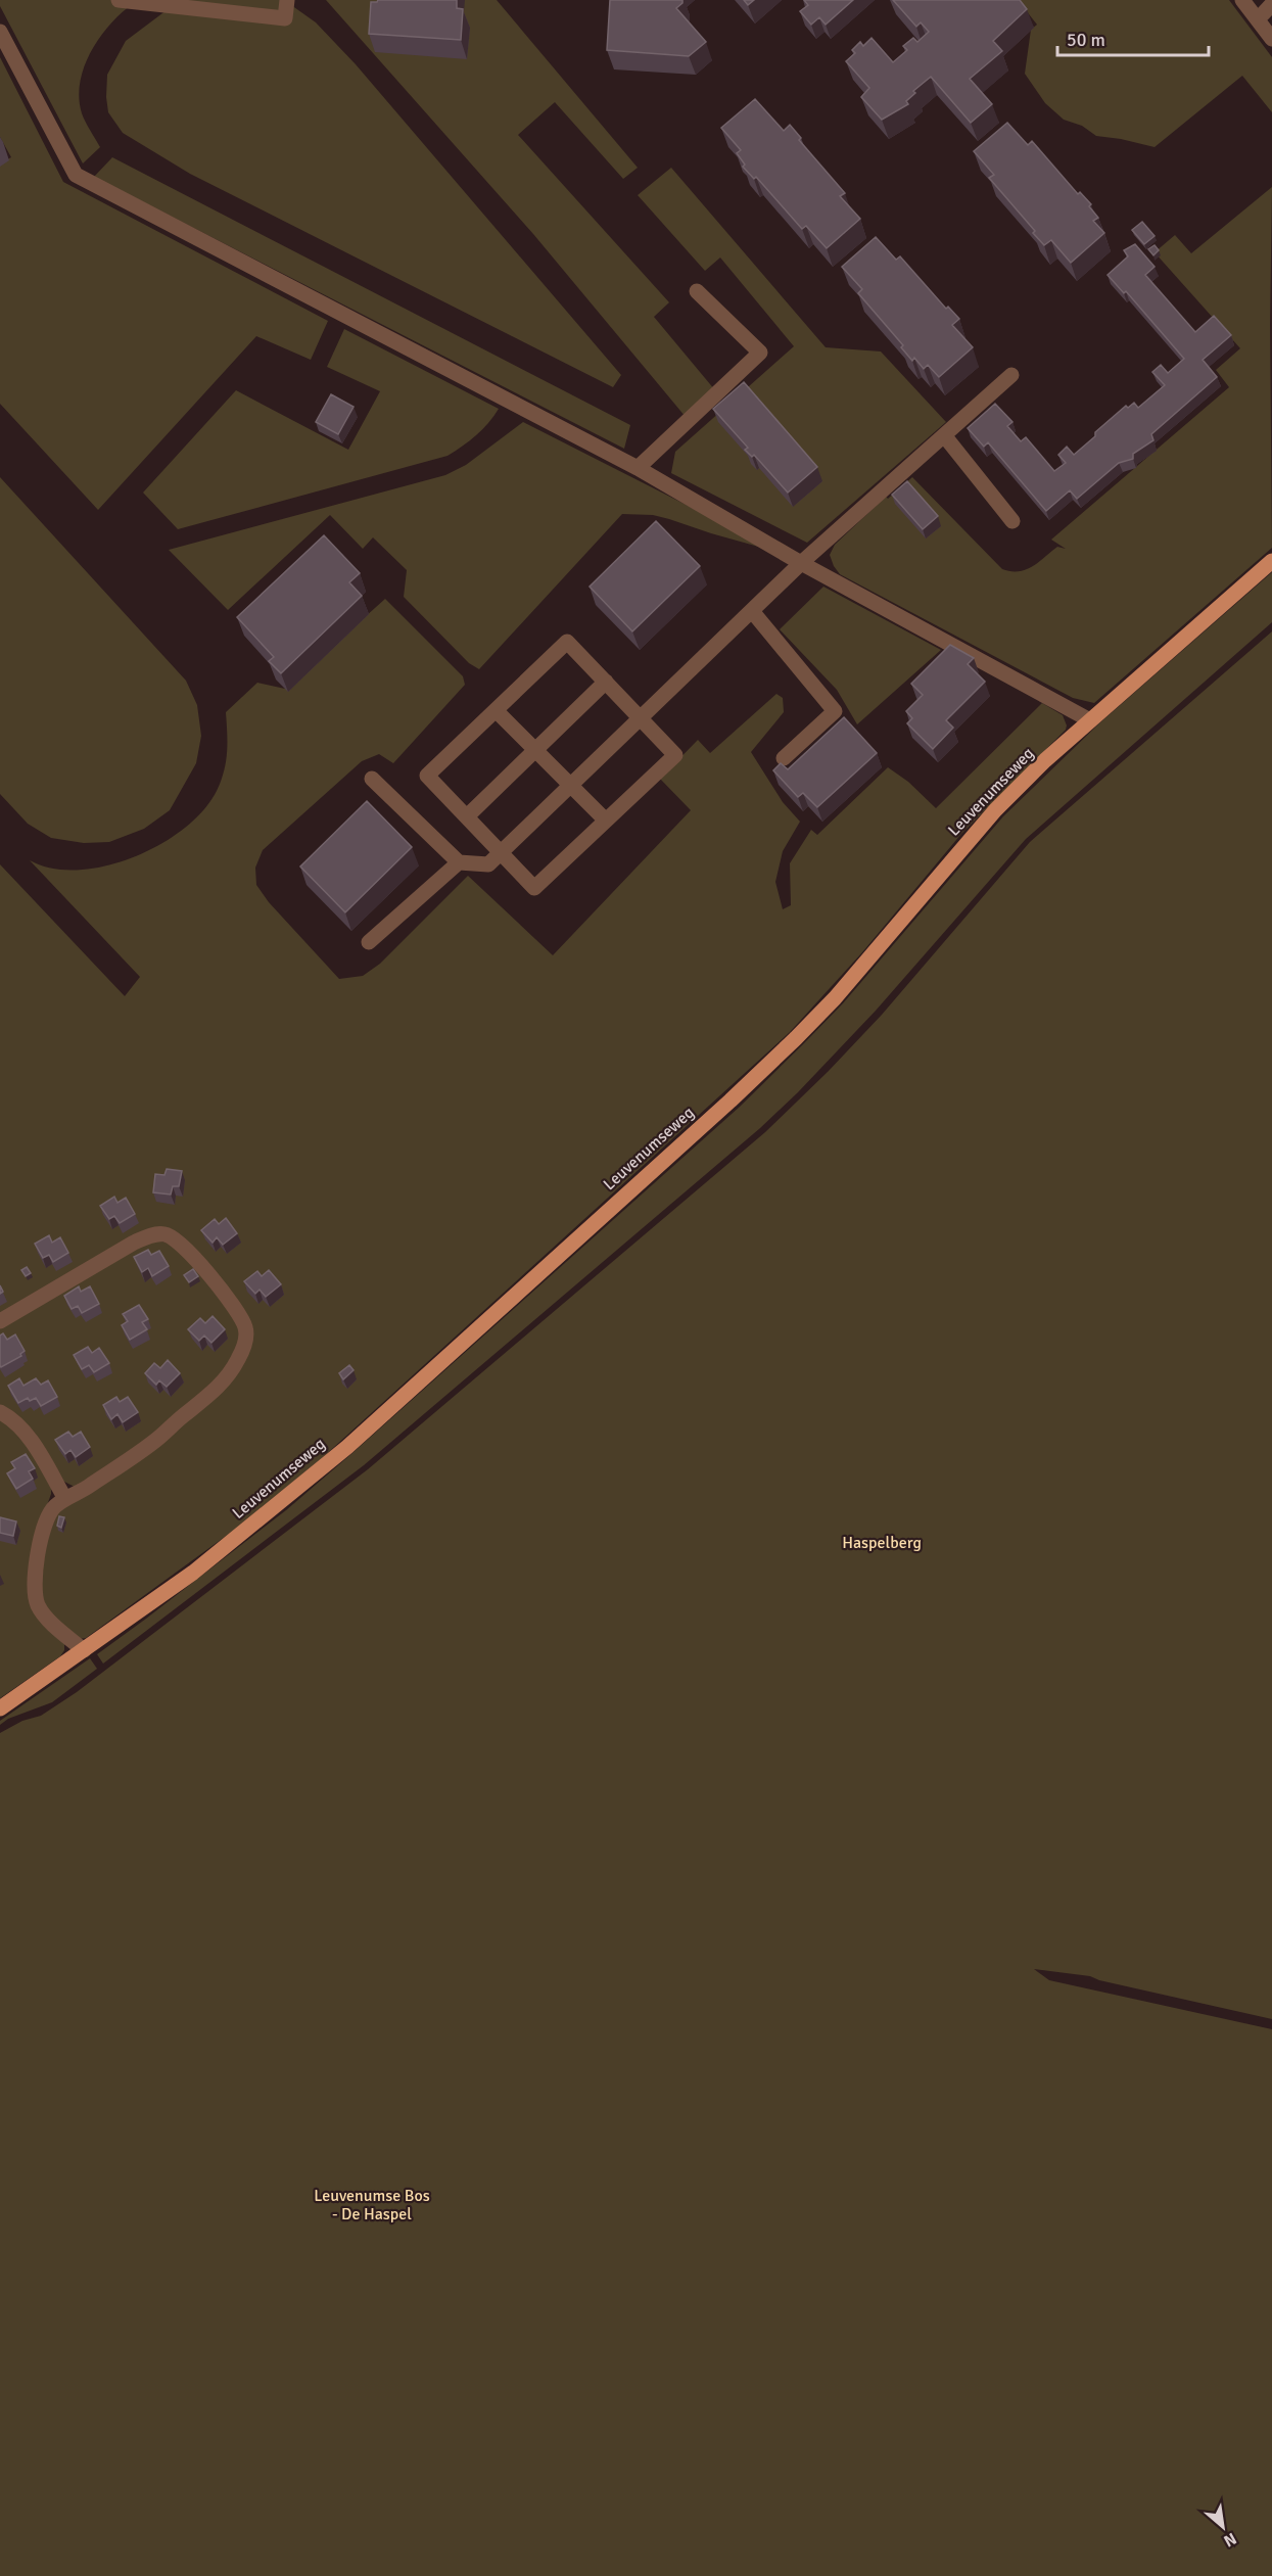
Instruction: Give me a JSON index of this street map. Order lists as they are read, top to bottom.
{
  "streets": {
    "main road": ["Leuvenumseweg"]
  },
  "parks": ["Haspelberg", "Leuvenumse Bos - De Haspel"],
  "scale_bar": "50 m",
  "north": "bottom right"
}
